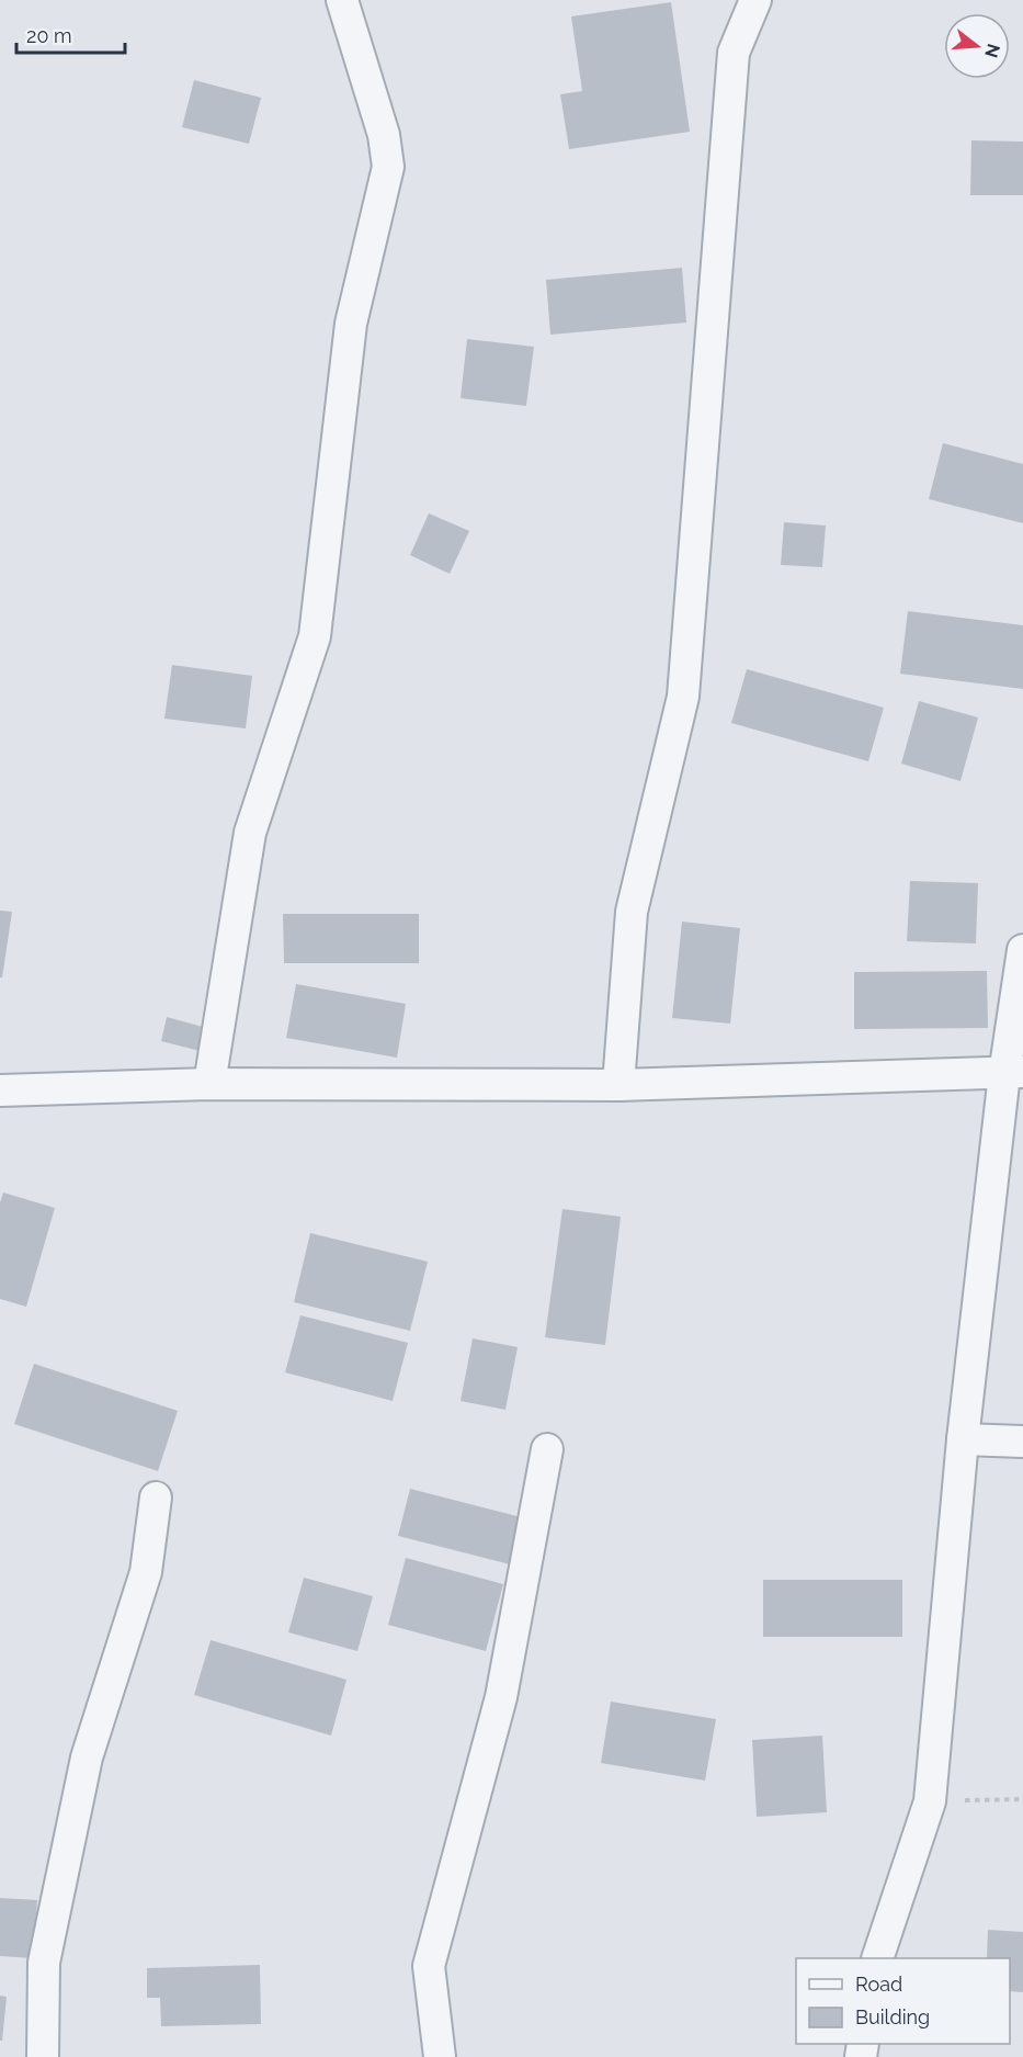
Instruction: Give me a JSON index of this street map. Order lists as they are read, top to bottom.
{
  "legend": ["Road", "Building"],
  "scale_bar": "20 m",
  "north": "right"
}
